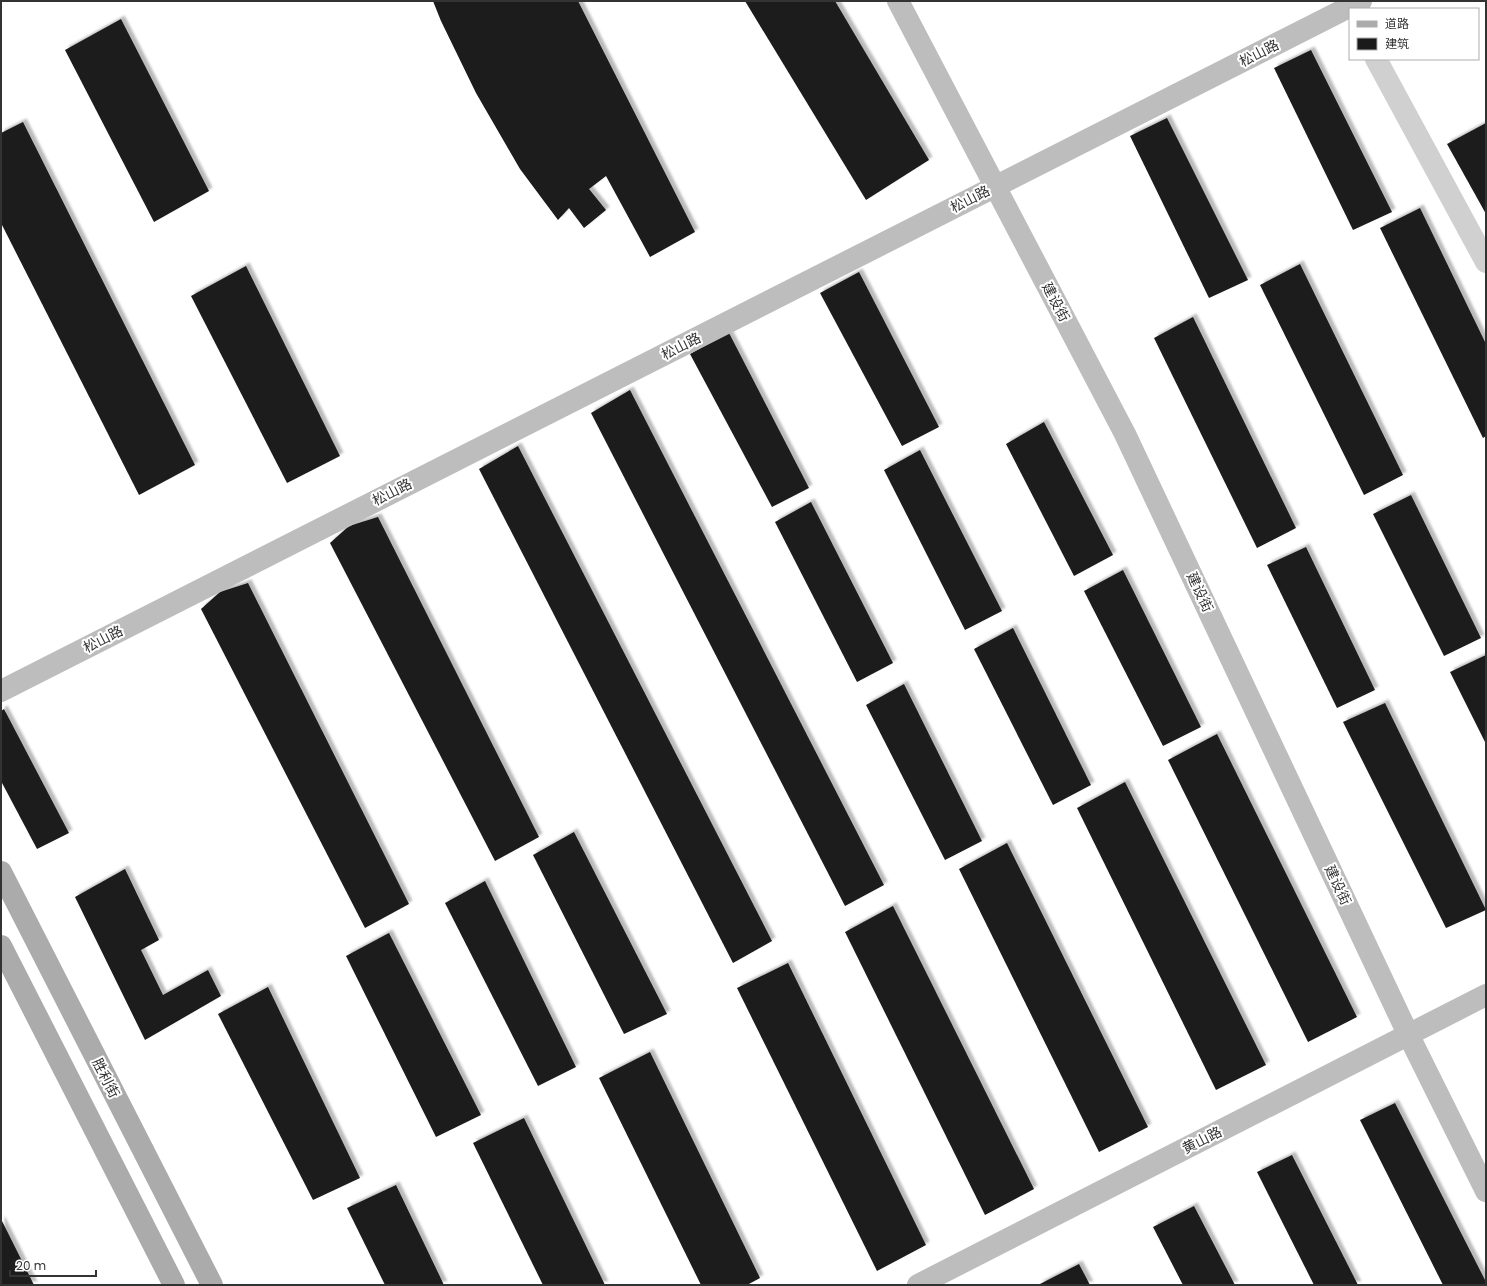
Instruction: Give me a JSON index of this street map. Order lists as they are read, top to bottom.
{
  "streets": {
    "main road": ["胜利街"],
    "street": ["松山路", "建设街", "黄山路"]
  },
  "crossings": [
    ["松山路", "建设街"],
    ["建设街", "黄山路"]
  ],
  "legend": ["道路", "建筑"],
  "scale_bar": "20 m"
}
